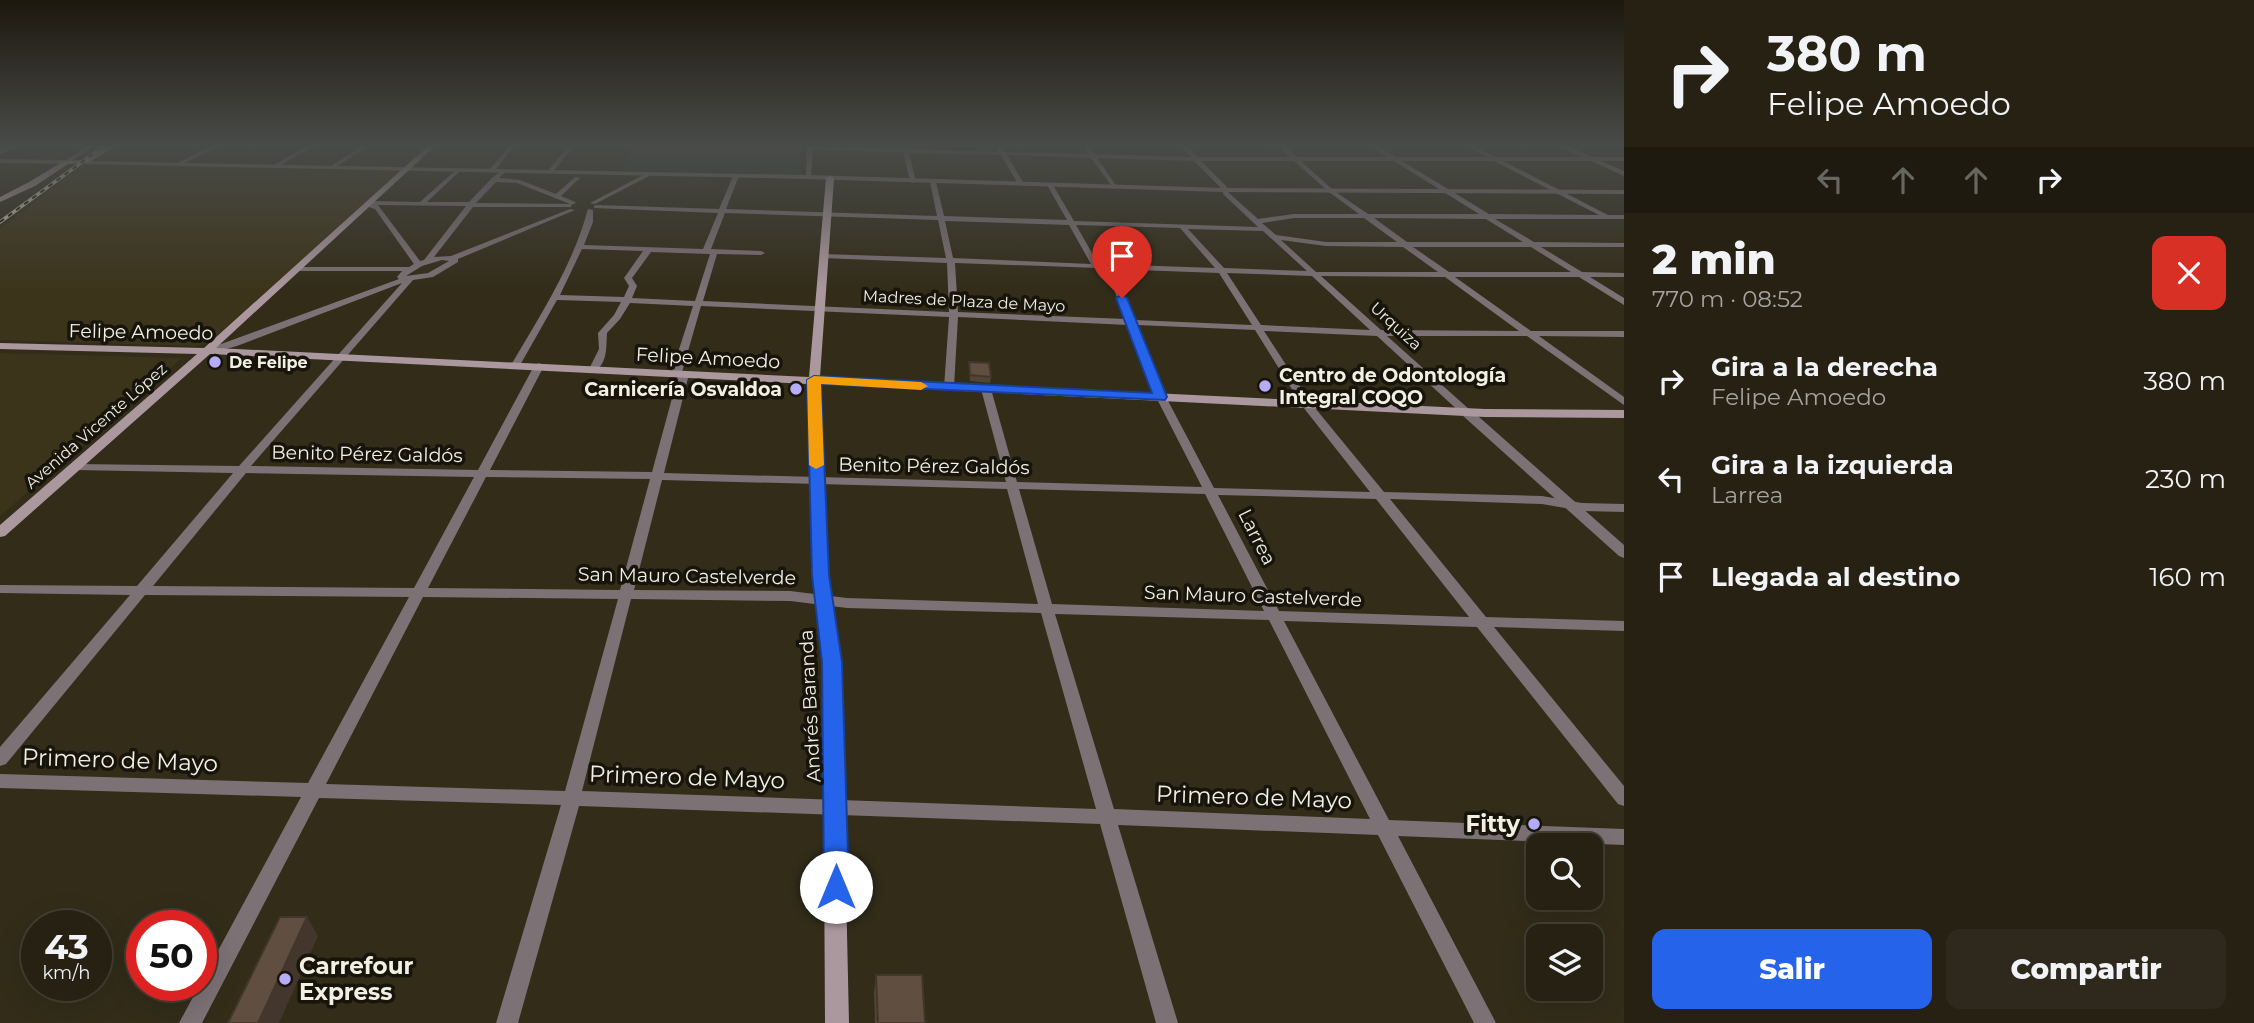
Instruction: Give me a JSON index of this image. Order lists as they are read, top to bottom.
{
  "streets": {
    "main road": ["Felipe Amoedo", "Avenida Vicente López", "Andrés Baranda"],
    "street": [
      "Madres de Plaza de Mayo",
      "Urquiza",
      "Benito Pérez Galdós",
      "Larrea",
      "San Mauro Castelverde",
      "Primero de Mayo"
    ]
  },
  "crossings": [
    ["Madres de Plaza de Mayo", "Urquiza"],
    ["Madres de Plaza de Mayo", "Larrea"],
    ["Madres de Plaza de Mayo", "Andrés Baranda"],
    ["Urquiza", "Felipe Amoedo"],
    ["Urquiza", "Benito Pérez Galdós"],
    ["Felipe Amoedo", "Avenida Vicente López"],
    ["Felipe Amoedo", "Larrea"],
    ["Felipe Amoedo", "Andrés Baranda"],
    ["Avenida Vicente López", "Benito Pérez Galdós"],
    ["Benito Pérez Galdós", "Larrea"],
    ["Benito Pérez Galdós", "Andrés Baranda"],
    ["Larrea", "San Mauro Castelverde"],
    ["Larrea", "Primero de Mayo"],
    ["San Mauro Castelverde", "Andrés Baranda"],
    ["Andrés Baranda", "Primero de Mayo"]
  ],
  "places": [
    "De Felipe",
    "Centro de Odontología Integral COQO",
    "Carnicería Osvaldoa",
    "Fitty",
    "Carrefour Express"
  ],
  "page": {
    "turn": ["380 m", "Felipe Amoedo"],
    "heading": ["2 min", "770 m · 08:52"],
    "list": [
      {
        "name": "Gira a la derecha",
        "note": "Felipe Amoedo",
        "value": "380 m"
      },
      {
        "name": "Gira a la izquierda",
        "note": "Larrea",
        "value": "230 m"
      },
      {
        "name": "Llegada al destino",
        "value": "160 m"
      }
    ],
    "speed": "43 km/h",
    "limit": "50",
    "buttons": ["Salir", "Compartir"]
  }
}
